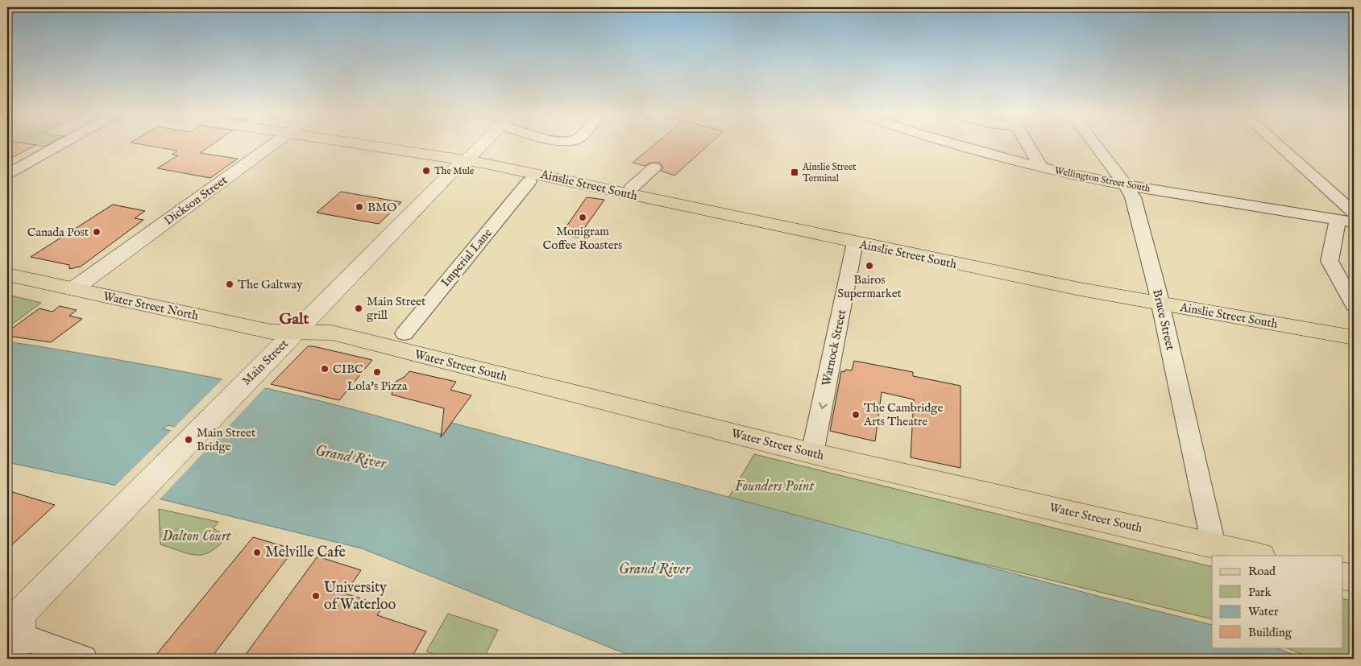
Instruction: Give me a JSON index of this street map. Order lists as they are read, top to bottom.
{
  "streets": {
    "main road": ["Ainslie Street South", "Water Street North", "Water Street South"],
    "street": [
      "Wellington Street South",
      "Dickson Street",
      "Imperial Lane",
      "Bruce Street",
      "Warnock Street",
      "Main Street"
    ]
  },
  "crossings": [
    ["Wellington Street South", "Bruce Street"],
    ["Ainslie Street South", "Bruce Street"],
    ["Ainslie Street South", "Warnock Street"],
    ["Ainslie Street South", "Main Street"],
    ["Dickson Street", "Water Street North"],
    ["Water Street North", "Main Street"],
    ["Water Street North", "Water Street South"],
    ["Bruce Street", "Water Street South"],
    ["Warnock Street", "Water Street South"],
    ["Main Street", "Water Street South"]
  ],
  "one_way": ["Warnock Street"],
  "districts": ["Galt"],
  "water": ["Grand River"],
  "parks": ["Founders Point", "Dalton Court"],
  "places": {
    "other": [
      "The Mule",
      "BMO",
      "Monigram Coffee Roasters",
      "Canada Post",
      "Bairos Supermarket",
      "The Galtway",
      "Main Street grill",
      "CIBC",
      "Lola's Pizza",
      "The Cambridge Arts Theatre",
      "Main Street Bridge",
      "Melville Cafe",
      "University of Waterloo"
    ],
    "transit": ["Ainslie Street Terminal"]
  },
  "legend": [
    "Road",
    "Park",
    "Water",
    "Building"
  ]
}
